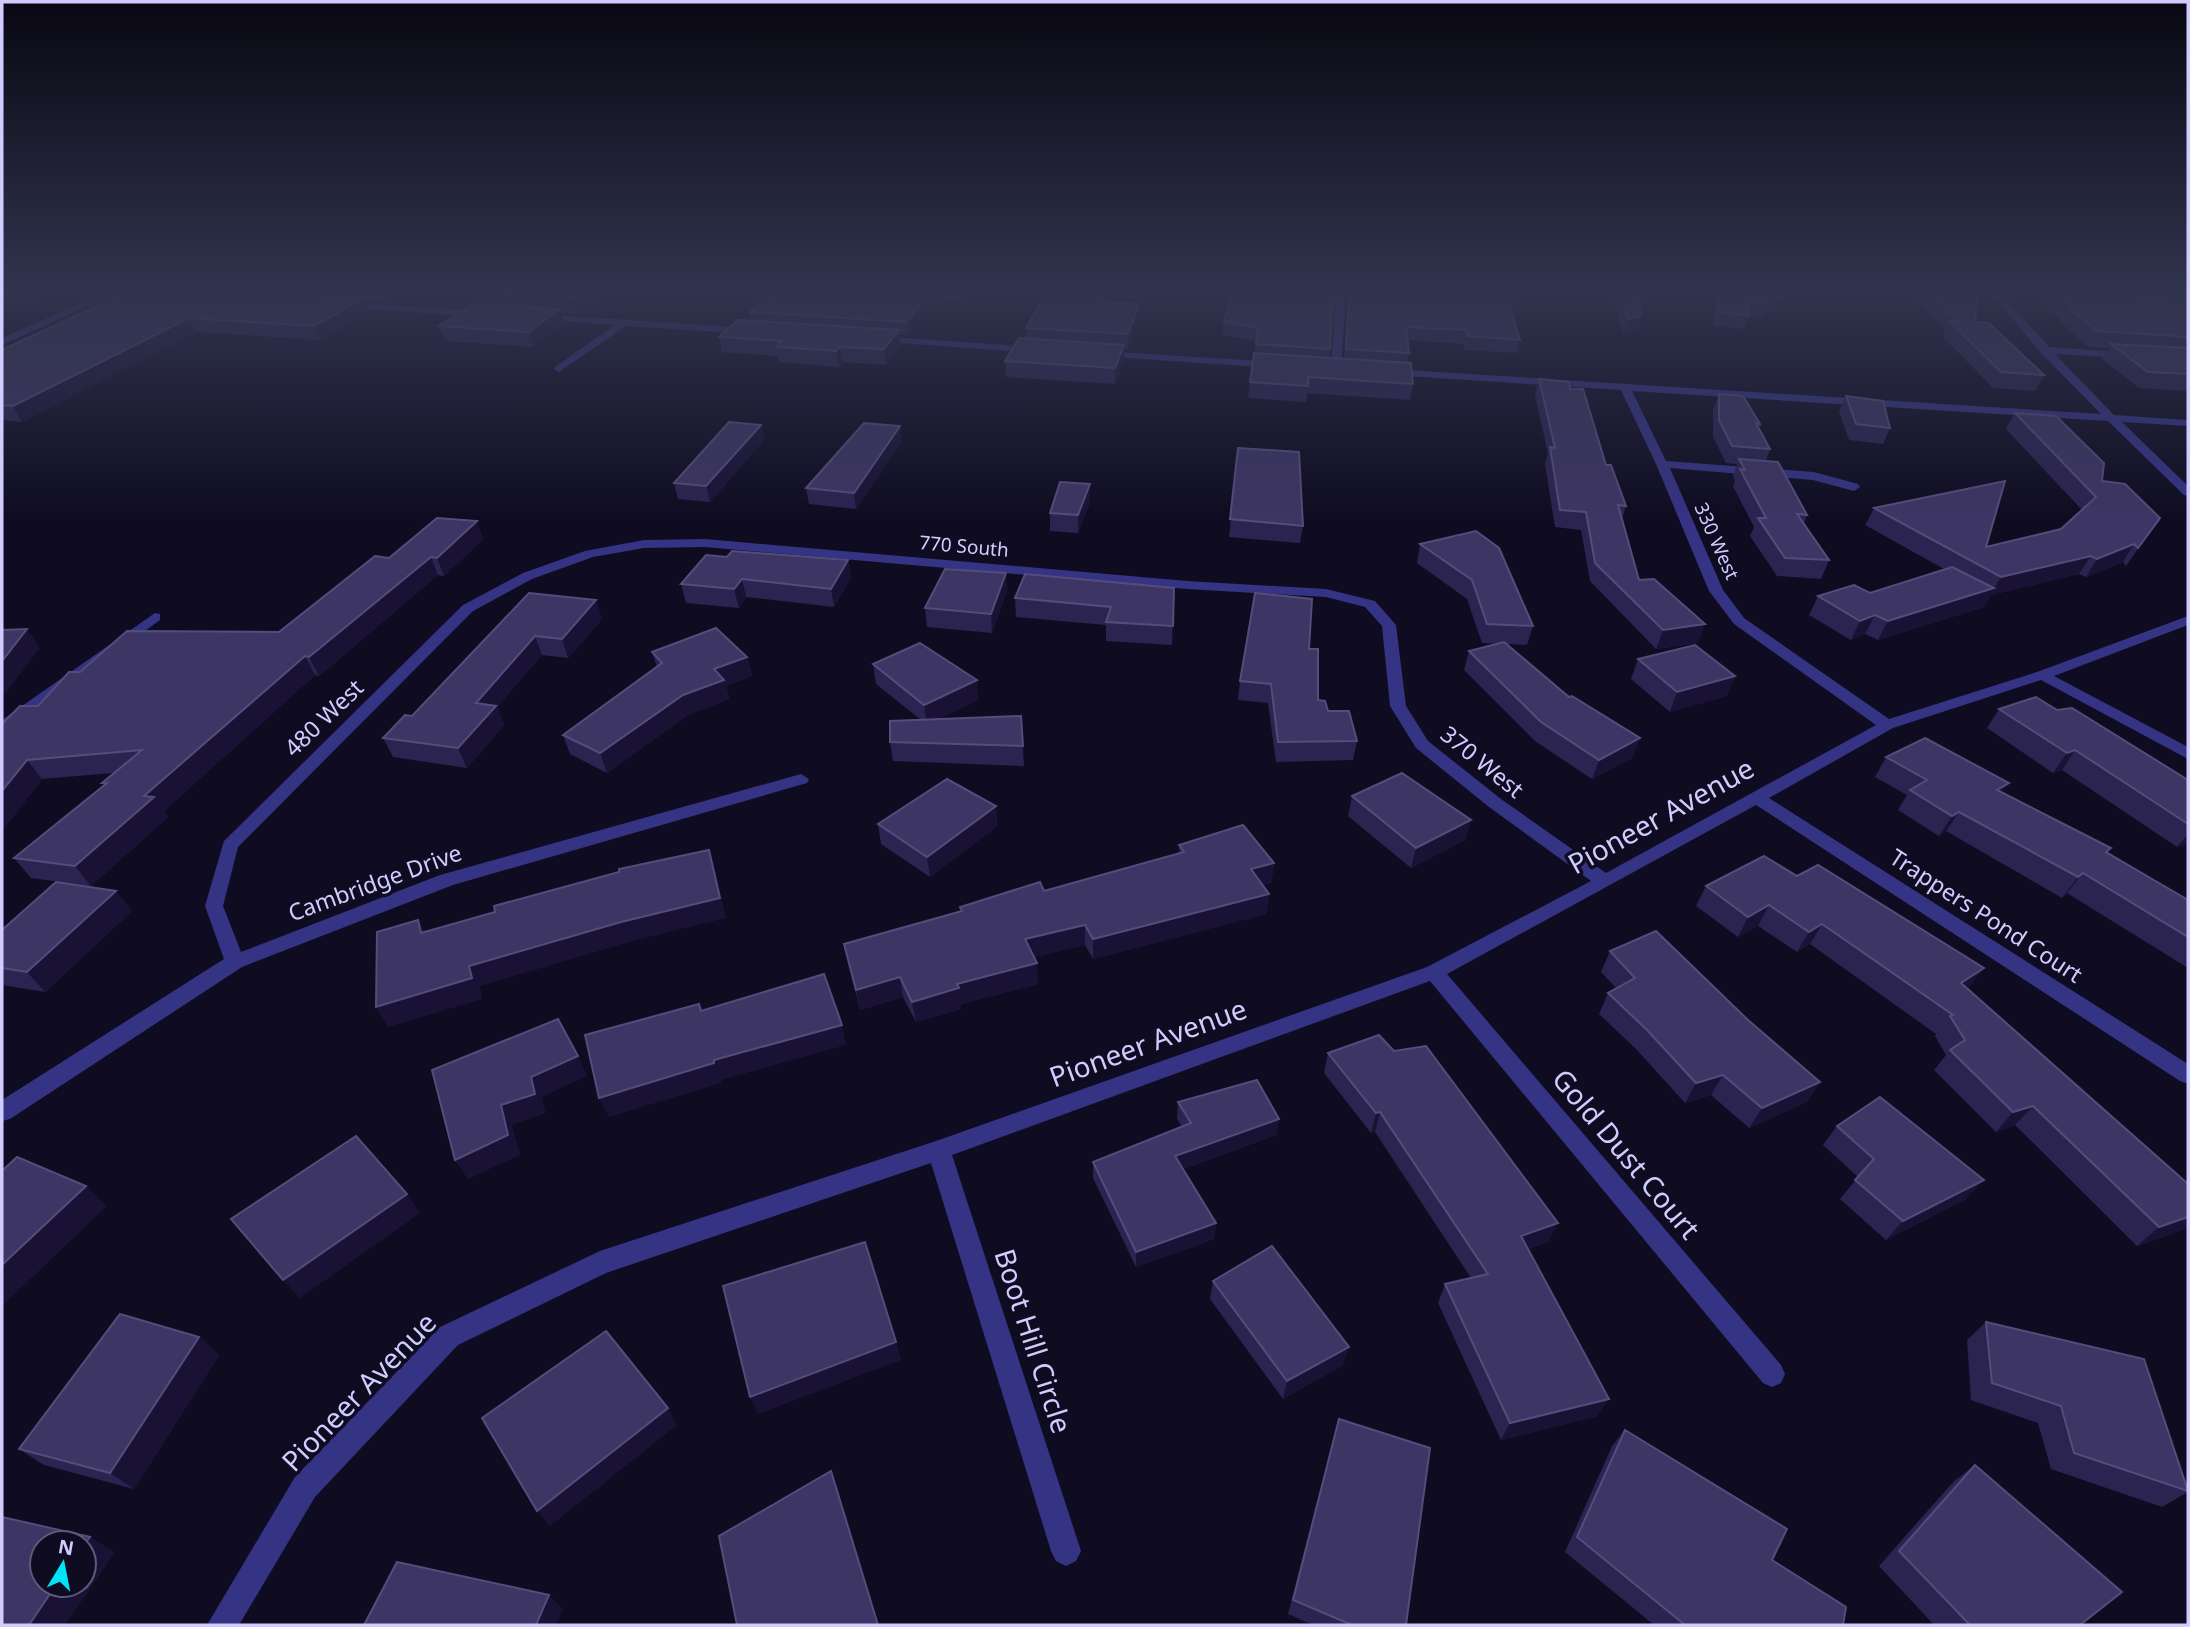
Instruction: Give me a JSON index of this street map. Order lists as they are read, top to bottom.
{
  "streets": {
    "street": [
      "330 West",
      "770 South",
      "480 West",
      "370 West",
      "Pioneer Avenue",
      "Cambridge Drive",
      "Trappers Pond Court",
      "Gold Dust Court",
      "Boot Hill Circle"
    ]
  },
  "crossings": [
    ["330 West", "Pioneer Avenue"],
    ["770 South", "480 West"],
    ["770 South", "370 West"],
    ["480 West", "Cambridge Drive"],
    ["370 West", "Pioneer Avenue"],
    ["Pioneer Avenue", "Trappers Pond Court"],
    ["Pioneer Avenue", "Gold Dust Court"],
    ["Pioneer Avenue", "Boot Hill Circle"]
  ],
  "north": "top"
}
